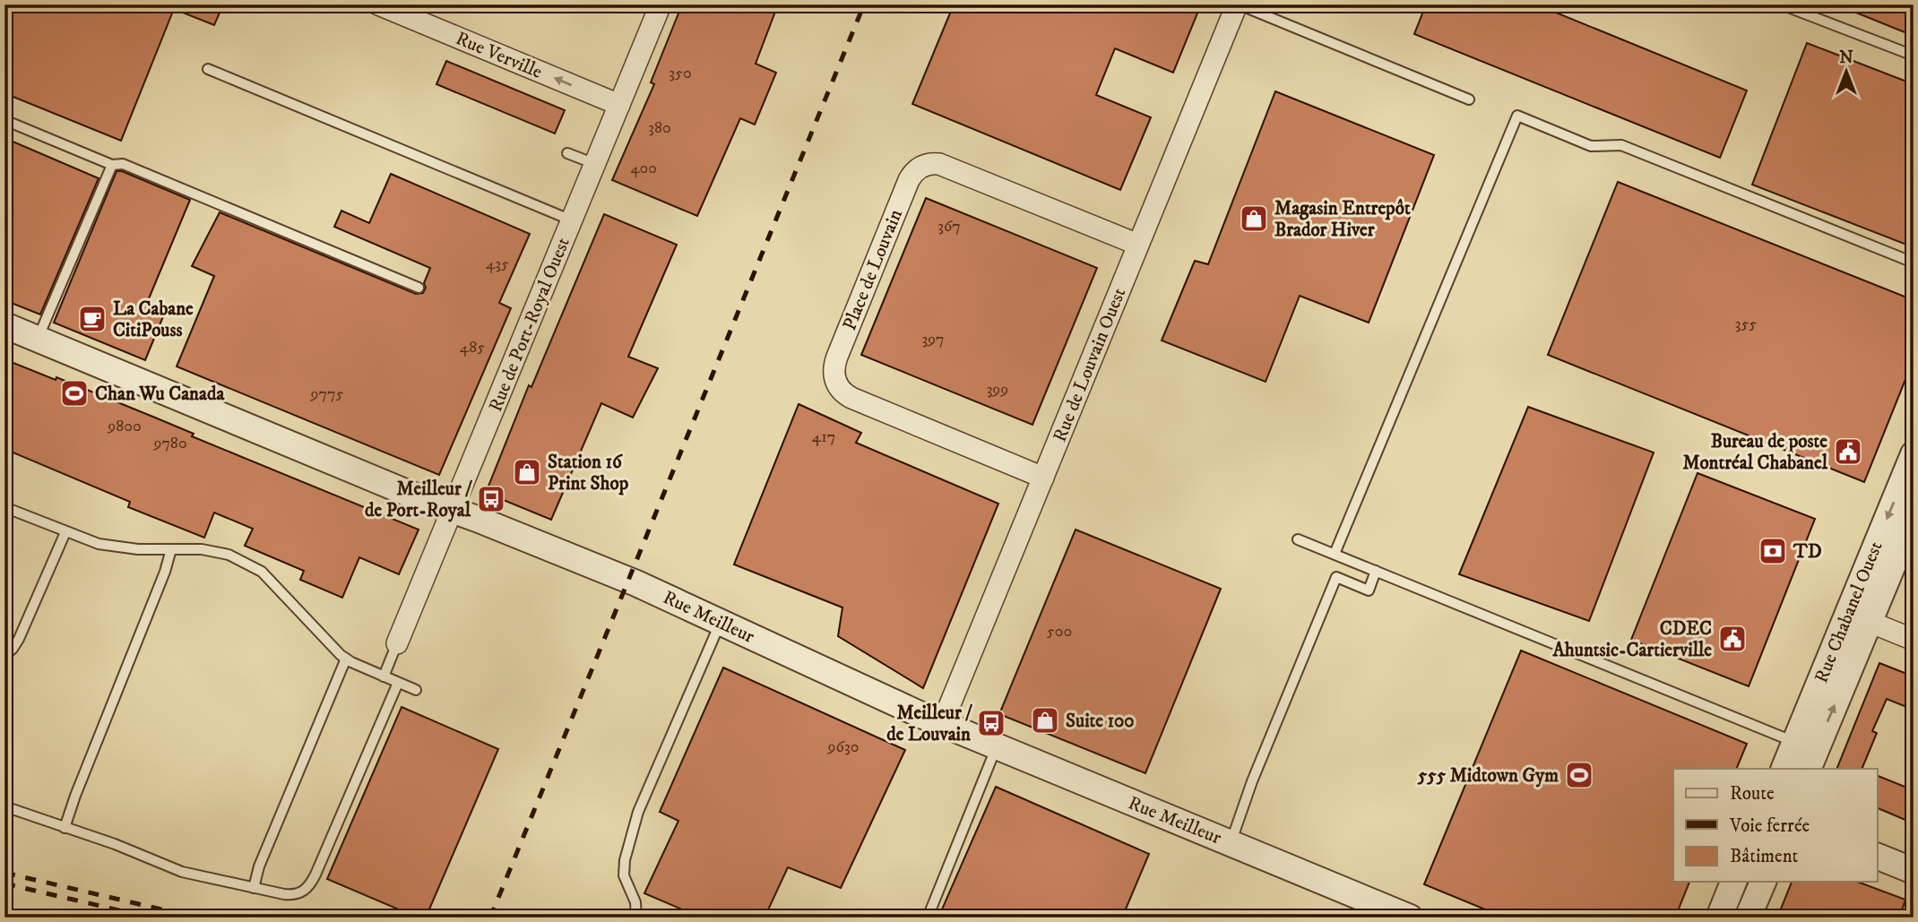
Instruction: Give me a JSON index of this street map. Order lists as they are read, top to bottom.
{
  "streets": {
    "street": [
      "Rue Verville",
      "Place de Louvain",
      "Rue de Port-Royal Ouest",
      "Rue de Louvain Ouest",
      "Rue Chabanel Ouest",
      "Rue Meilleur"
    ]
  },
  "crossings": [
    ["Rue Verville", "Rue de Port-Royal Ouest"],
    ["Place de Louvain", "Rue de Louvain Ouest"],
    ["Rue de Port-Royal Ouest", "Rue Meilleur"],
    ["Rue de Louvain Ouest", "Rue Meilleur"]
  ],
  "one_way": ["Rue Verville"],
  "places": {
    "shop": ["Magasin Entrepôt Brador Hiver", "Station 16 Print Shop", "Suite 100"],
    "cafe": ["La Cabane CitiPouss"],
    "sports": ["Chan Wu Canada", "555 Midtown Gym"],
    "public building": ["Bureau de poste Montréal Chabanel", "CDEC Ahuntsic-Cartierville"],
    "bus stop": ["Meilleur / de Port-Royal", "Meilleur / de Louvain"],
    "bank": ["TD"]
  },
  "house_numbers": [
    "350",
    "380",
    "400",
    "367",
    "435",
    "355",
    "397",
    "485",
    "399",
    "9775",
    "9800",
    "417",
    "9780",
    "500",
    "9630"
  ],
  "legend": ["Route", "Voie ferrée", "Bâtiment"],
  "north": "top"
}
